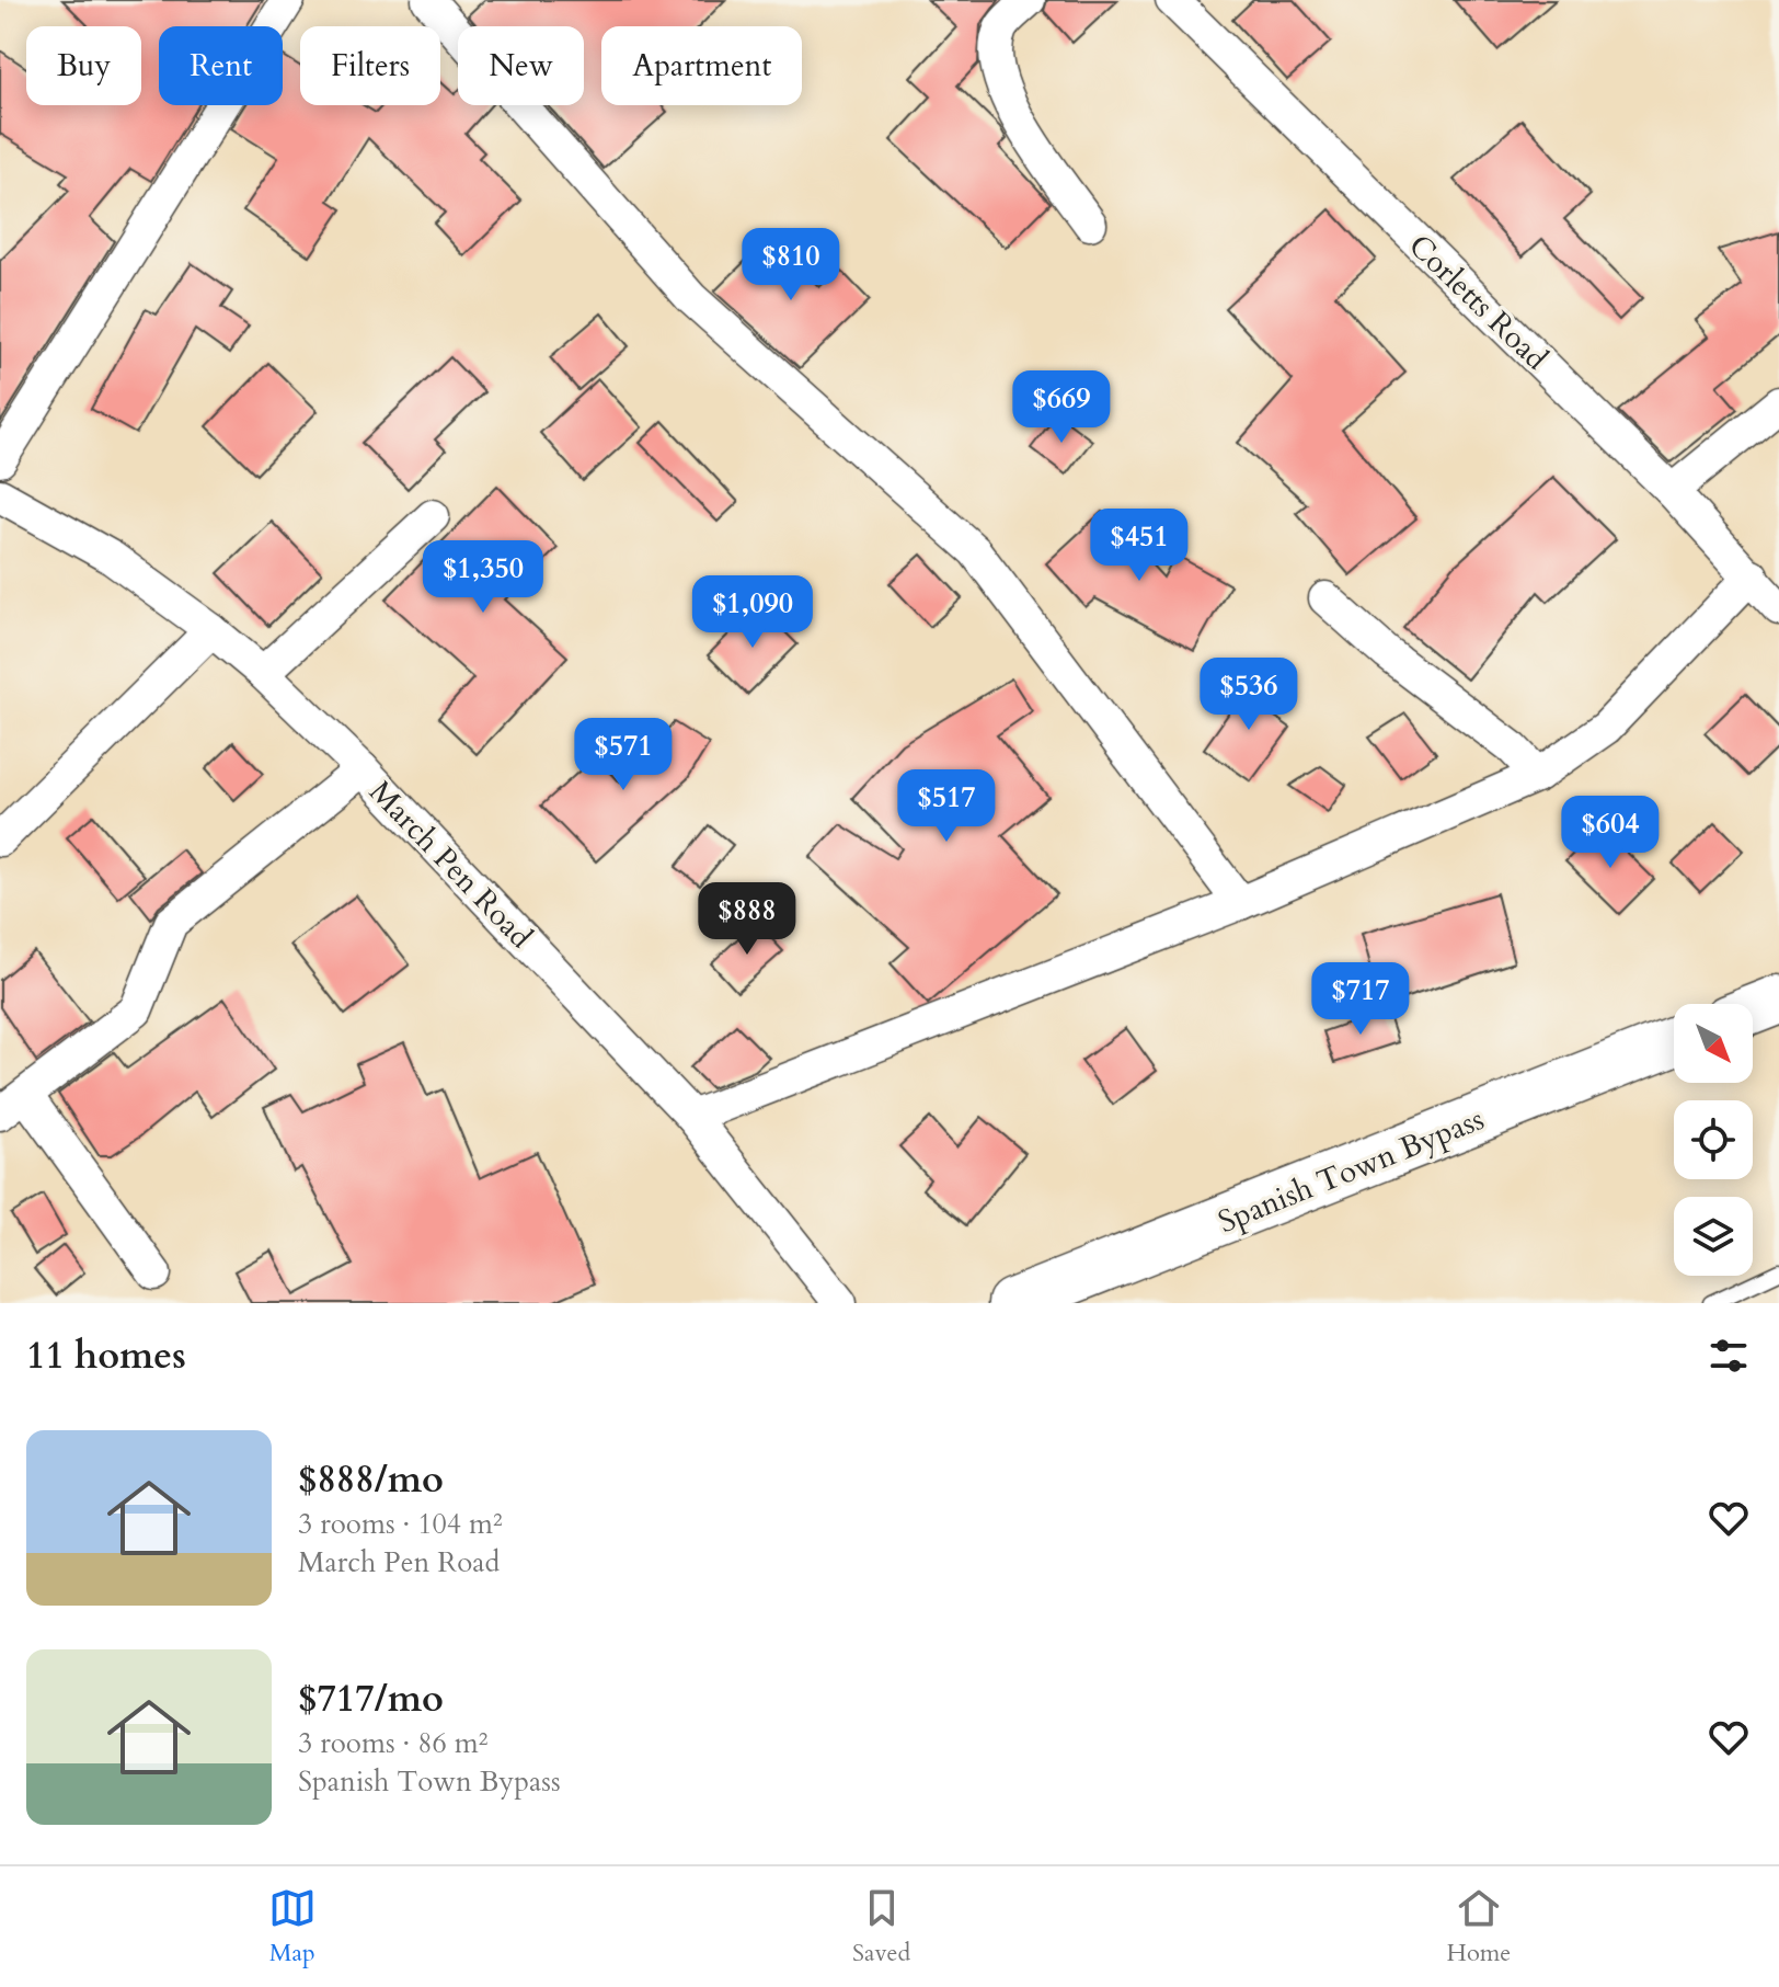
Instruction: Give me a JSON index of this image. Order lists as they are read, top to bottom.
{
  "streets": {
    "main road": ["Spanish Town Bypass"],
    "street": ["Corletts Road", "March Pen Road"]
  },
  "north": "bottom right",
  "page": {
    "chip": [
      "Buy",
      "Rent",
      "Filters",
      "New",
      "Apartment"
    ],
    "price": [
      "$810",
      "$669",
      "$451",
      "$1,350",
      "$1,090",
      "$536",
      "$571",
      "$517",
      "$604",
      "$888",
      "$717"
    ],
    "heading": "11 homes",
    "list": [
      {
        "name": "$888/mo",
        "note": "3 rooms · 104 m² · March Pen Road"
      },
      {
        "name": "$717/mo",
        "note": "3 rooms · 86 m² · Spanish Town Bypass"
      }
    ],
    "tabs": ["Map", "Saved", "Home"]
  }
}
